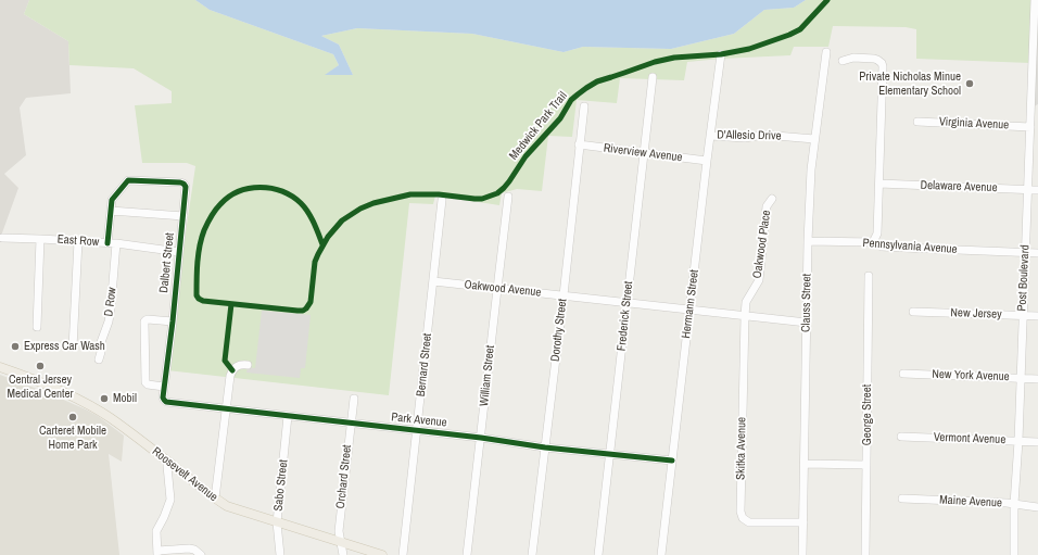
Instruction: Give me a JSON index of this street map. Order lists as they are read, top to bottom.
{
  "streets": {
    "main road": ["Roosevelt Avenue"],
    "street": [
      "Virginia Avenue",
      "D'Allesio Drive",
      "Riverview Avenue",
      "Delaware Avenue",
      "East Row",
      "Oakwood Place",
      "Pennsylvania Avenue",
      "Dalbert Street",
      "Post Boulevard",
      "Oakwood Avenue",
      "D Row",
      "Clauss Street",
      "Hermann Street",
      "New Jersey",
      "Frederick Street",
      "Dorothy Street",
      "Bernard Street",
      "William Street",
      "New York Avenue",
      "George Street",
      "Park Avenue",
      "Vermont Avenue",
      "Skitka Avenue",
      "Orchard Street",
      "Sabo Street",
      "Maine Avenue"
    ],
    "cycle path": ["Medwick Park Trail"]
  },
  "crossings": [
    ["Virginia Avenue", "Post Boulevard"],
    ["D'Allesio Drive", "Clauss Street"],
    ["D'Allesio Drive", "Hermann Street"],
    ["Riverview Avenue", "Hermann Street"],
    ["Riverview Avenue", "Frederick Street"],
    ["Riverview Avenue", "Dorothy Street"],
    ["Delaware Avenue", "Post Boulevard"],
    ["East Row", "Dalbert Street"],
    ["East Row", "D Row"],
    ["Oakwood Place", "Oakwood Avenue"],
    ["Oakwood Place", "Skitka Avenue"],
    ["Pennsylvania Avenue", "Post Boulevard"],
    ["Pennsylvania Avenue", "Clauss Street"],
    ["Dalbert Street", "Park Avenue"],
    ["Post Boulevard", "New Jersey"],
    ["Post Boulevard", "New York Avenue"],
    ["Post Boulevard", "Vermont Avenue"],
    ["Post Boulevard", "Maine Avenue"],
    ["Oakwood Avenue", "Clauss Street"],
    ["Oakwood Avenue", "Hermann Street"],
    ["Oakwood Avenue", "Frederick Street"],
    ["Oakwood Avenue", "Dorothy Street"],
    ["Oakwood Avenue", "Bernard Street"],
    ["Oakwood Avenue", "William Street"],
    ["Oakwood Avenue", "Skitka Avenue"],
    ["Clauss Street", "Skitka Avenue"],
    ["Hermann Street", "Park Avenue"],
    ["Frederick Street", "Park Avenue"],
    ["Dorothy Street", "Park Avenue"],
    ["Bernard Street", "Park Avenue"],
    ["William Street", "Park Avenue"],
    ["Park Avenue", "Orchard Street"],
    ["Park Avenue", "Sabo Street"],
    ["Roosevelt Avenue", "Orchard Street"],
    ["Roosevelt Avenue", "Sabo Street"]
  ],
  "places": [
    "Private Nicholas Minue Elementary School",
    "Express Car Wash",
    "Central Jersey Medical Center",
    "Mobil",
    "Carteret Mobile Home Park"
  ]
}
